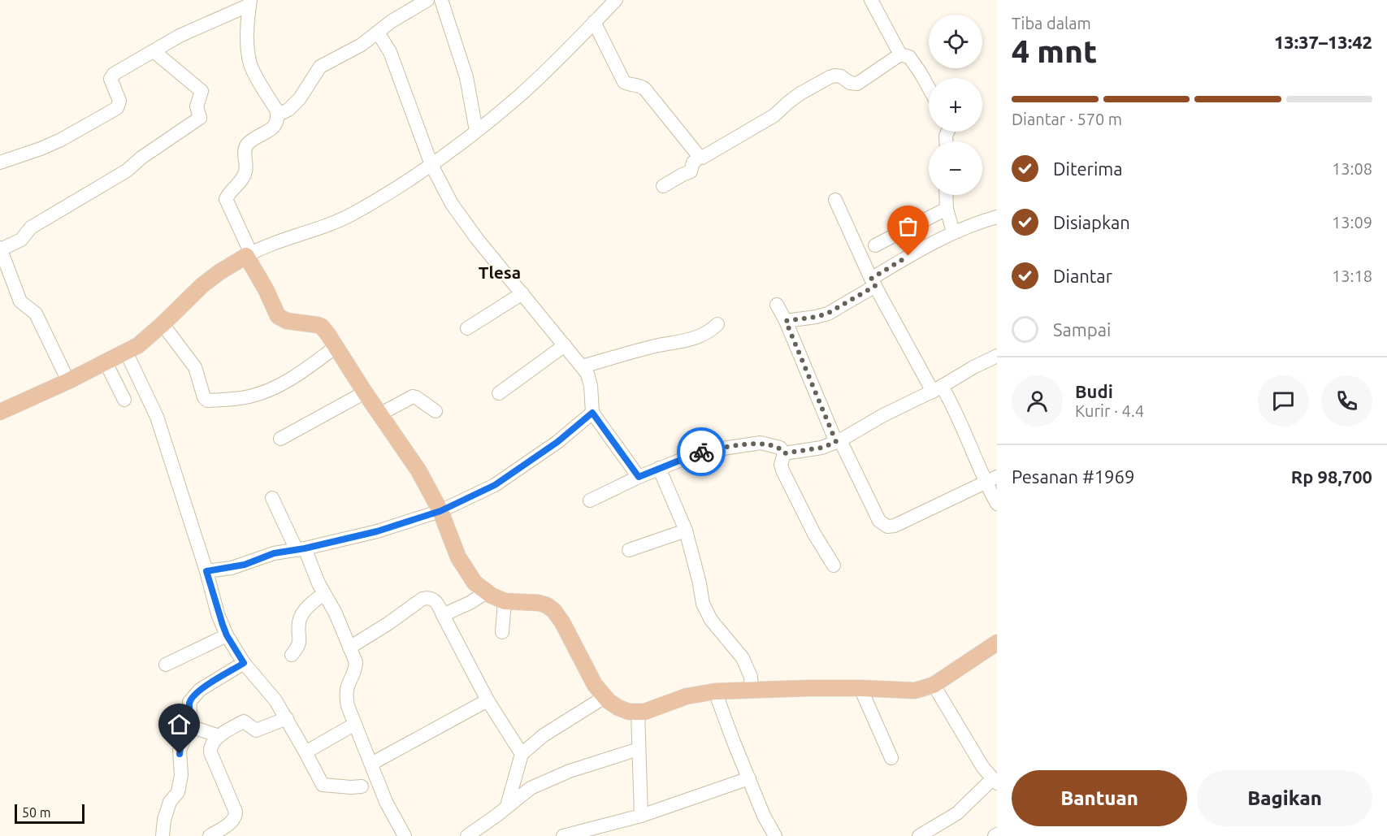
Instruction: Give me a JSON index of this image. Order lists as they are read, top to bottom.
{
  "districts": ["Tlesa"],
  "scale_bar": "50 m",
  "page": {
    "heading": ["4 mnt", "Tiba dalam", "13:37–13:42"],
    "panel": [
      "Budi",
      "Kurir · 4.4",
      "Pesanan #1969",
      "Rp 98,700"
    ],
    "map_buttons": ["+", "−"],
    "bar": "Diantar · 570 m",
    "list": [
      ["Diterima", "13:08"],
      ["Disiapkan", "13:09"],
      ["Diantar", "13:18"],
      "Sampai"
    ],
    "buttons": ["Bantuan", "Bagikan"],
    "scale": "50 m"
  }
}
